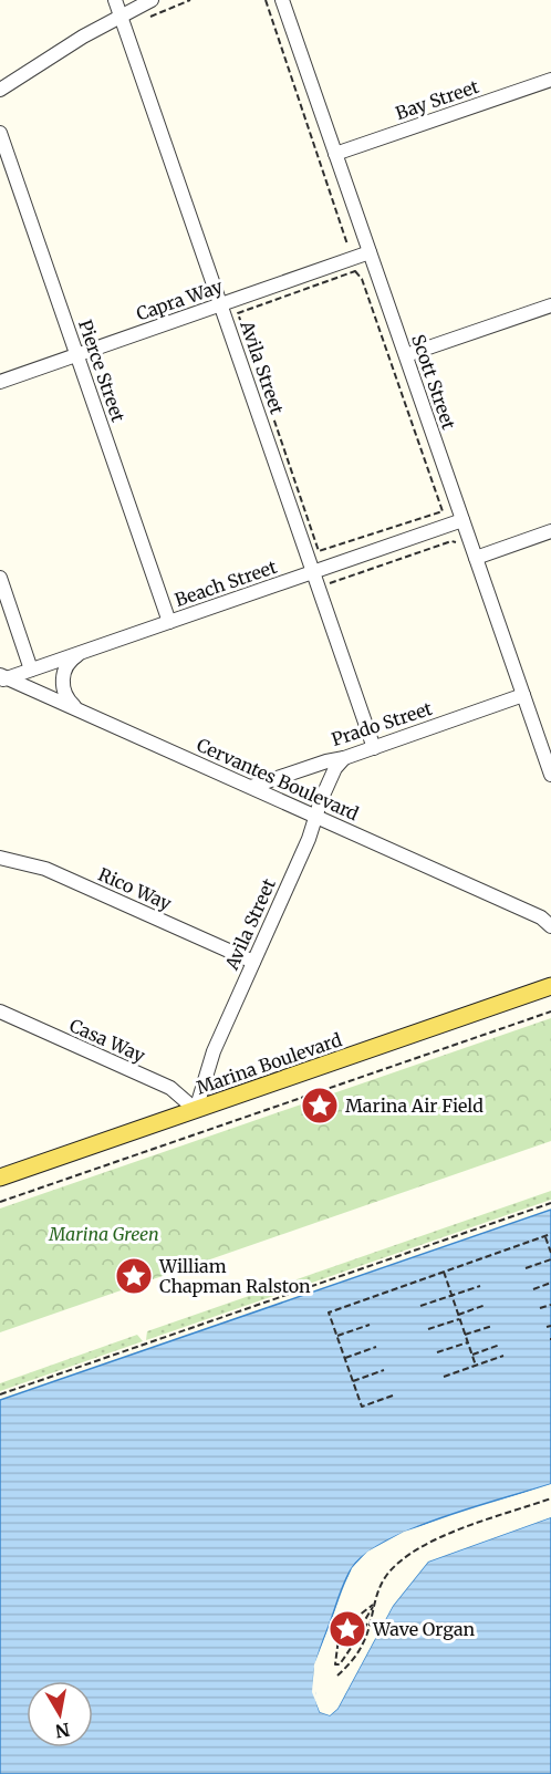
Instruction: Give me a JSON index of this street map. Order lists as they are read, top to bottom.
{
  "streets": {
    "main road": ["Marina Boulevard"],
    "street": [
      "Bay Street",
      "Capra Way",
      "Avila Street",
      "Pierce Street",
      "Scott Street",
      "Beach Street",
      "Prado Street",
      "Cervantes Boulevard",
      "Rico Way",
      "Casa Way"
    ]
  },
  "crossings": [
    ["Bay Street", "Scott Street"],
    ["Capra Way", "Avila Street"],
    ["Capra Way", "Pierce Street"],
    ["Capra Way", "Scott Street"],
    ["Avila Street", "Beach Street"],
    ["Avila Street", "Prado Street"],
    ["Avila Street", "Cervantes Boulevard"],
    ["Avila Street", "Rico Way"],
    ["Avila Street", "Casa Way"],
    ["Avila Street", "Marina Boulevard"],
    ["Pierce Street", "Beach Street"],
    ["Scott Street", "Beach Street"],
    ["Scott Street", "Prado Street"],
    ["Beach Street", "Cervantes Boulevard"],
    ["Prado Street", "Cervantes Boulevard"],
    ["Casa Way", "Marina Boulevard"]
  ],
  "parks": ["Marina Green"],
  "places": {
    "place": ["Marina Air Field", "William Chapman Ralston", "Wave Organ"]
  },
  "north": "bottom"
}
